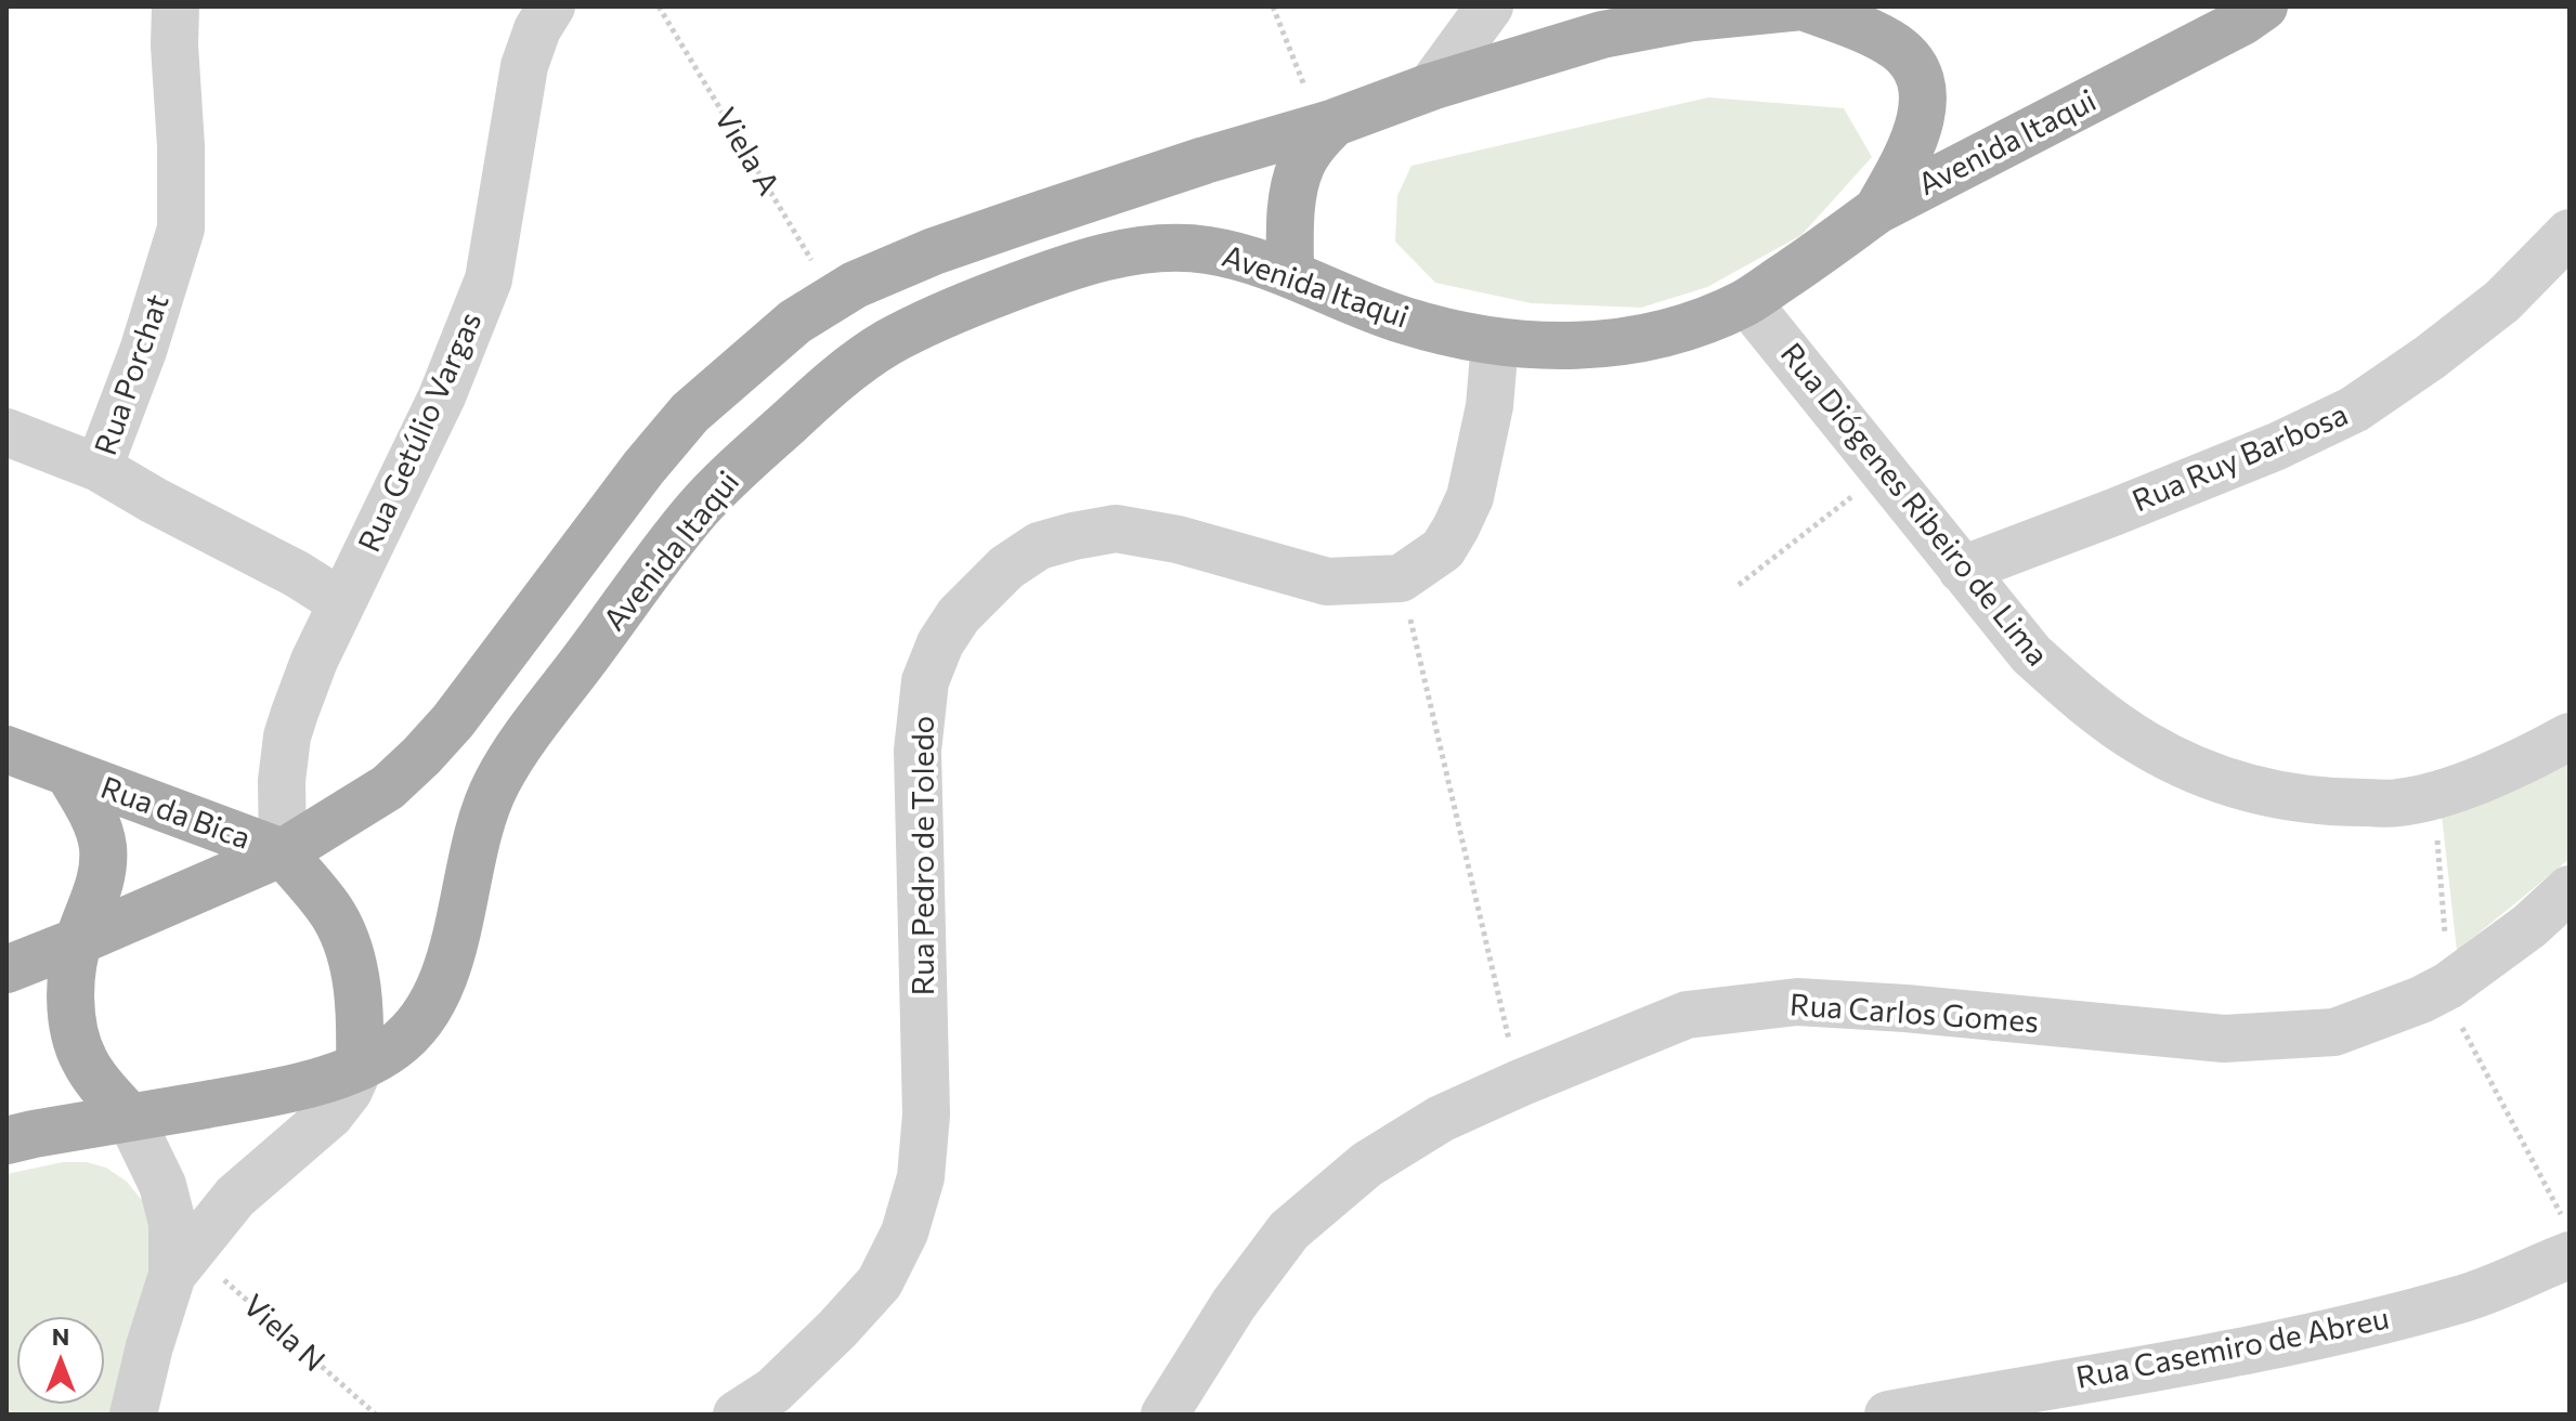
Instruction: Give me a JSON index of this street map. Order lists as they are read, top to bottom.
{
  "streets": {
    "main road": ["Avenida Itaqui", "Rua da Bica"],
    "street": [
      "Rua Porchat",
      "Rua Getúlio Vargas",
      "Rua Ruy Barbosa",
      "Rua Diógenes Ribeiro de Lima",
      "Rua Pedro de Toledo",
      "Rua Carlos Gomes",
      "Rua Casemiro de Abreu"
    ],
    "path": ["Viela A", "Viela N"]
  },
  "crossings": [
    ["Avenida Itaqui", "Rua Getúlio Vargas"],
    ["Avenida Itaqui", "Rua Diógenes Ribeiro de Lima"],
    ["Avenida Itaqui", "Rua da Bica"],
    ["Rua Porchat", "Rua Getúlio Vargas"],
    ["Rua Getúlio Vargas", "Rua da Bica"],
    ["Rua Ruy Barbosa", "Rua Diógenes Ribeiro de Lima"]
  ],
  "north": "top"
}
